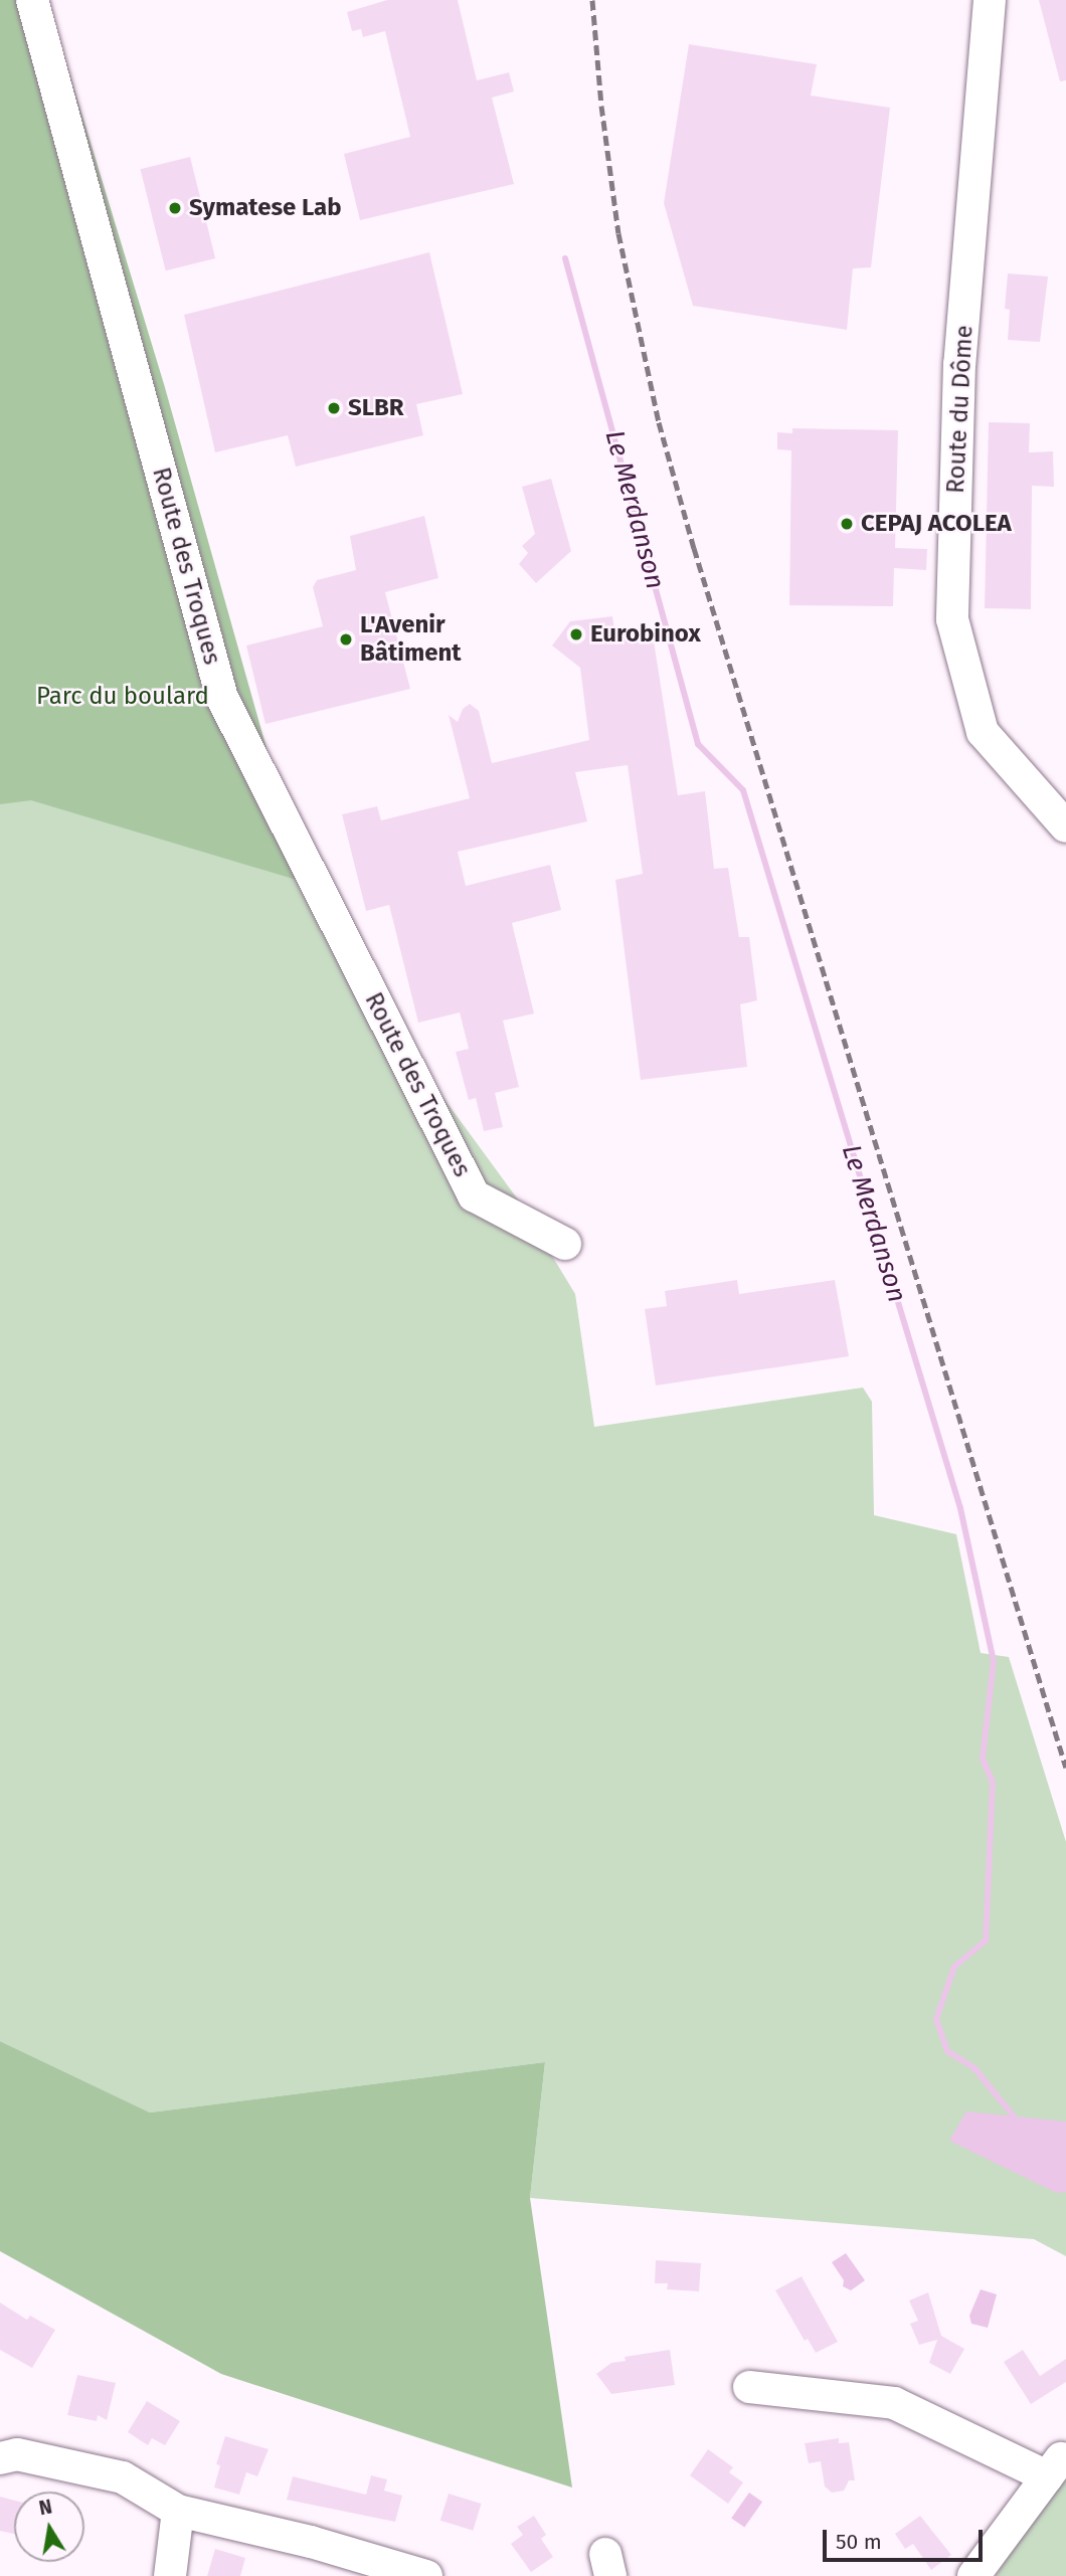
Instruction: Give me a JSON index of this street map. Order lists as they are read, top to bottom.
{
  "streets": {
    "street": ["Route du Dôme", "Route des Troques"]
  },
  "water": ["Le Merdanson"],
  "parks": ["Parc du boulard"],
  "places": [
    "Symatese Lab",
    "SLBR",
    "CEPAJ ACOLEA",
    "Eurobinox",
    "L'Avenir Bâtiment"
  ],
  "scale_bar": "50 m",
  "north": "top"
}
